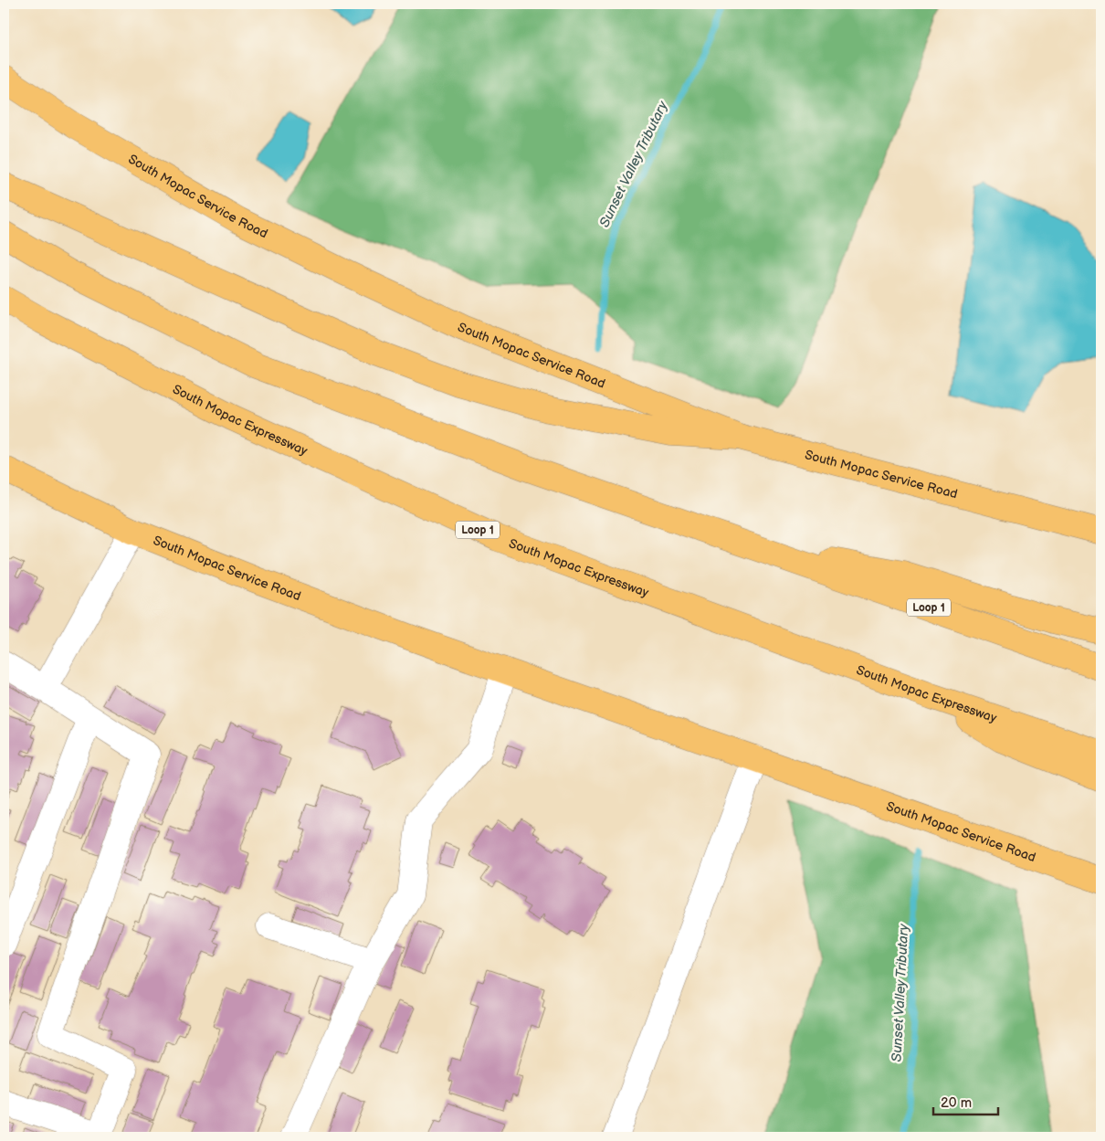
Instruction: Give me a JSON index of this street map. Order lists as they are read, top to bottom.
{
  "streets": {
    "main road": ["South Mopac Service Road", "South Mopac Expressway", "Loop 1"]
  },
  "water": ["Sunset Valley Tributary"],
  "scale_bar": "20 m"
}
